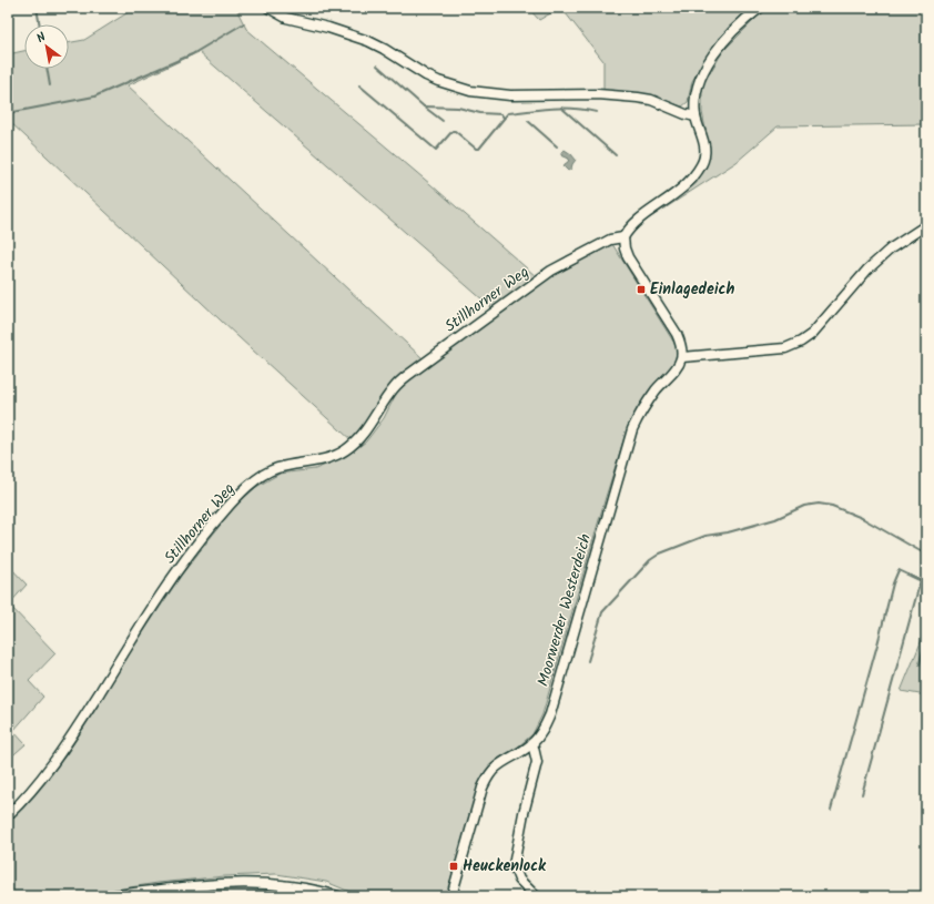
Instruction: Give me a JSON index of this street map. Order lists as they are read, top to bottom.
{
  "streets": {
    "street": ["Stillhorner Weg", "Moorwerder Westerdeich"]
  },
  "places": {
    "transit": ["Einlagedeich", "Heuckenlock"]
  },
  "north": "top left"
}
